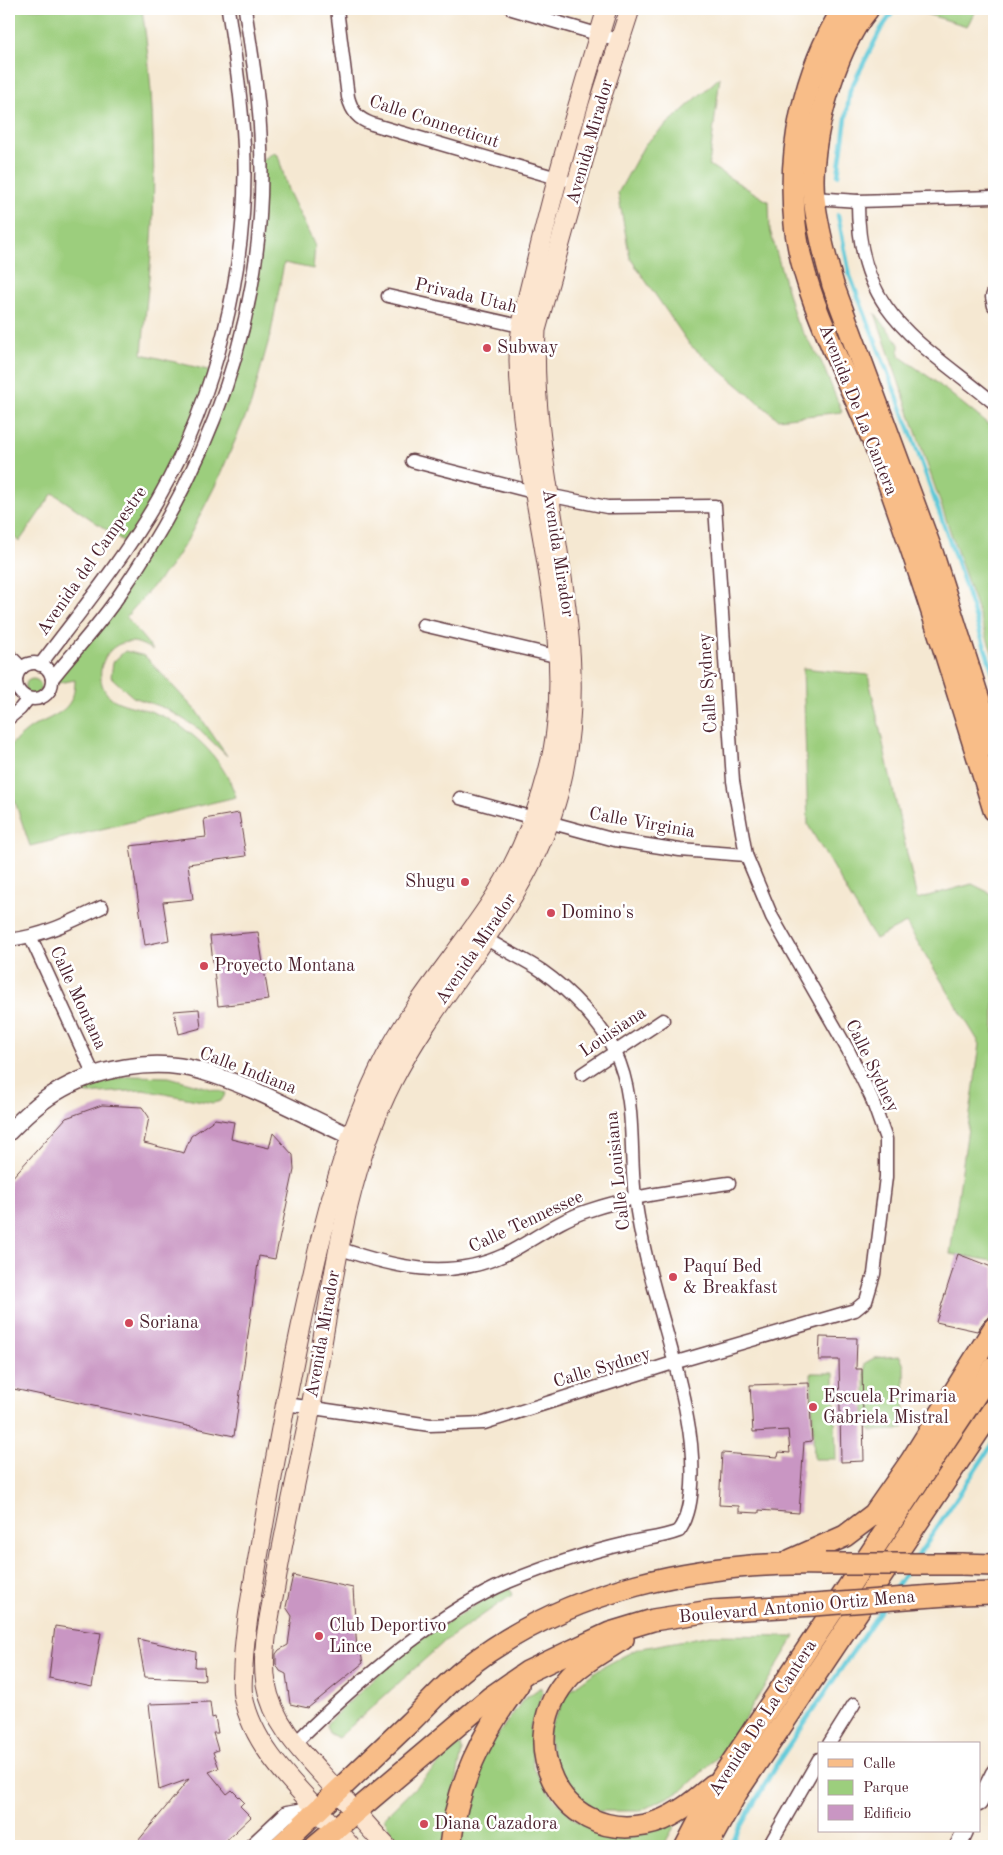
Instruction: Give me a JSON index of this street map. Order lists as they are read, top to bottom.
{
  "streets": {
    "main road": ["Avenida Mirador", "Avenida De La Cantera", "Boulevard Antonio Ortiz Mena"],
    "street": [
      "Calle Connecticut",
      "Privada Utah",
      "Avenida del Campestre",
      "Calle Sydney",
      "Calle Virginia",
      "Calle Montana",
      "Louisiana",
      "Calle Indiana",
      "Calle Louisiana",
      "Calle Tennessee"
    ]
  },
  "crossings": [
    ["Calle Connecticut", "Avenida Mirador"],
    ["Avenida Mirador", "Privada Utah"],
    ["Avenida Mirador", "Calle Sydney"],
    ["Avenida Mirador", "Calle Virginia"],
    ["Avenida Mirador", "Calle Indiana"],
    ["Avenida Mirador", "Calle Louisiana"],
    ["Avenida Mirador", "Calle Tennessee"],
    ["Avenida Mirador", "Boulevard Antonio Ortiz Mena"],
    ["Calle Sydney", "Calle Virginia"],
    ["Calle Sydney", "Calle Louisiana"],
    ["Calle Montana", "Calle Indiana"],
    ["Louisiana", "Calle Louisiana"],
    ["Calle Louisiana", "Calle Tennessee"]
  ],
  "places": [
    "Subway",
    "Shugu",
    "Domino's",
    "Proyecto Montana",
    "Paquí Bed & Breakfast",
    "Soriana",
    "Escuela Primaria Gabriela Mistral",
    "Club Deportivo Lince",
    "Diana Cazadora"
  ],
  "legend": ["Calle", "Parque", "Edificio"]
}
